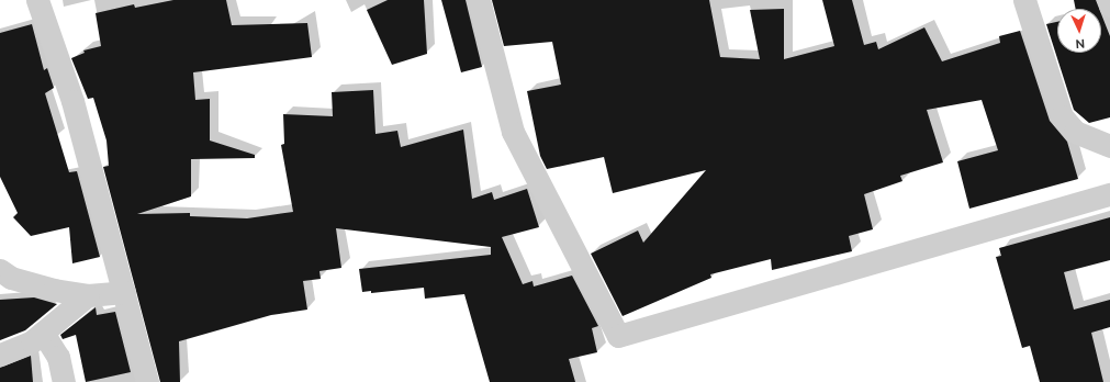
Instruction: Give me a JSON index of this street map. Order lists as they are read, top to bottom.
{
  "north": "bottom"
}
